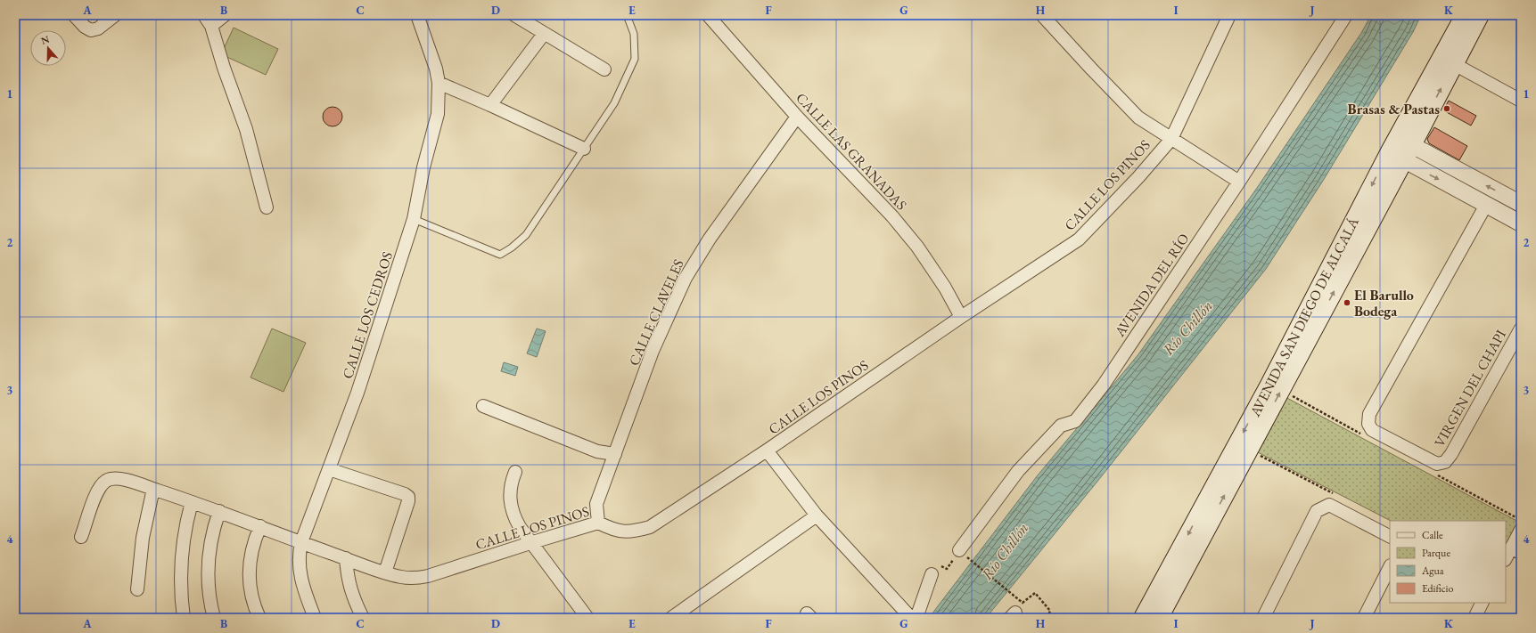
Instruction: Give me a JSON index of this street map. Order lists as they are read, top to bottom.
{
  "streets": {
    "main road": ["AVENIDA SAN DIEGO DE ALCALÁ"],
    "street": [
      "CALLE LAS GRANADAS",
      "CALLE LOS PINOS",
      "AVENIDA DEL RÍO",
      "CALLE CLAVELES",
      "CALLE LOS CEDROS",
      "VIRGEN DEL CHAPI"
    ]
  },
  "crossings": [
    ["CALLE LAS GRANADAS", "CALLE LOS PINOS"],
    ["CALLE LAS GRANADAS", "CALLE CLAVELES"],
    ["CALLE LOS PINOS", "CALLE CLAVELES"],
    ["CALLE LOS PINOS", "CALLE LOS CEDROS"]
  ],
  "water": ["Río Chillón"],
  "places": ["Brasas & Pastas", "El Barullo Bodega"],
  "legend": [
    "Calle",
    "Parque",
    "Agua",
    "Edificio"
  ],
  "north": "top",
  "grid": {
    "columns": [
      "A",
      "B",
      "C",
      "D",
      "E",
      "F",
      "G",
      "H",
      "I",
      "J",
      "K"
    ],
    "rows": [
      "1",
      "2",
      "3",
      "4"
    ]
  }
}
